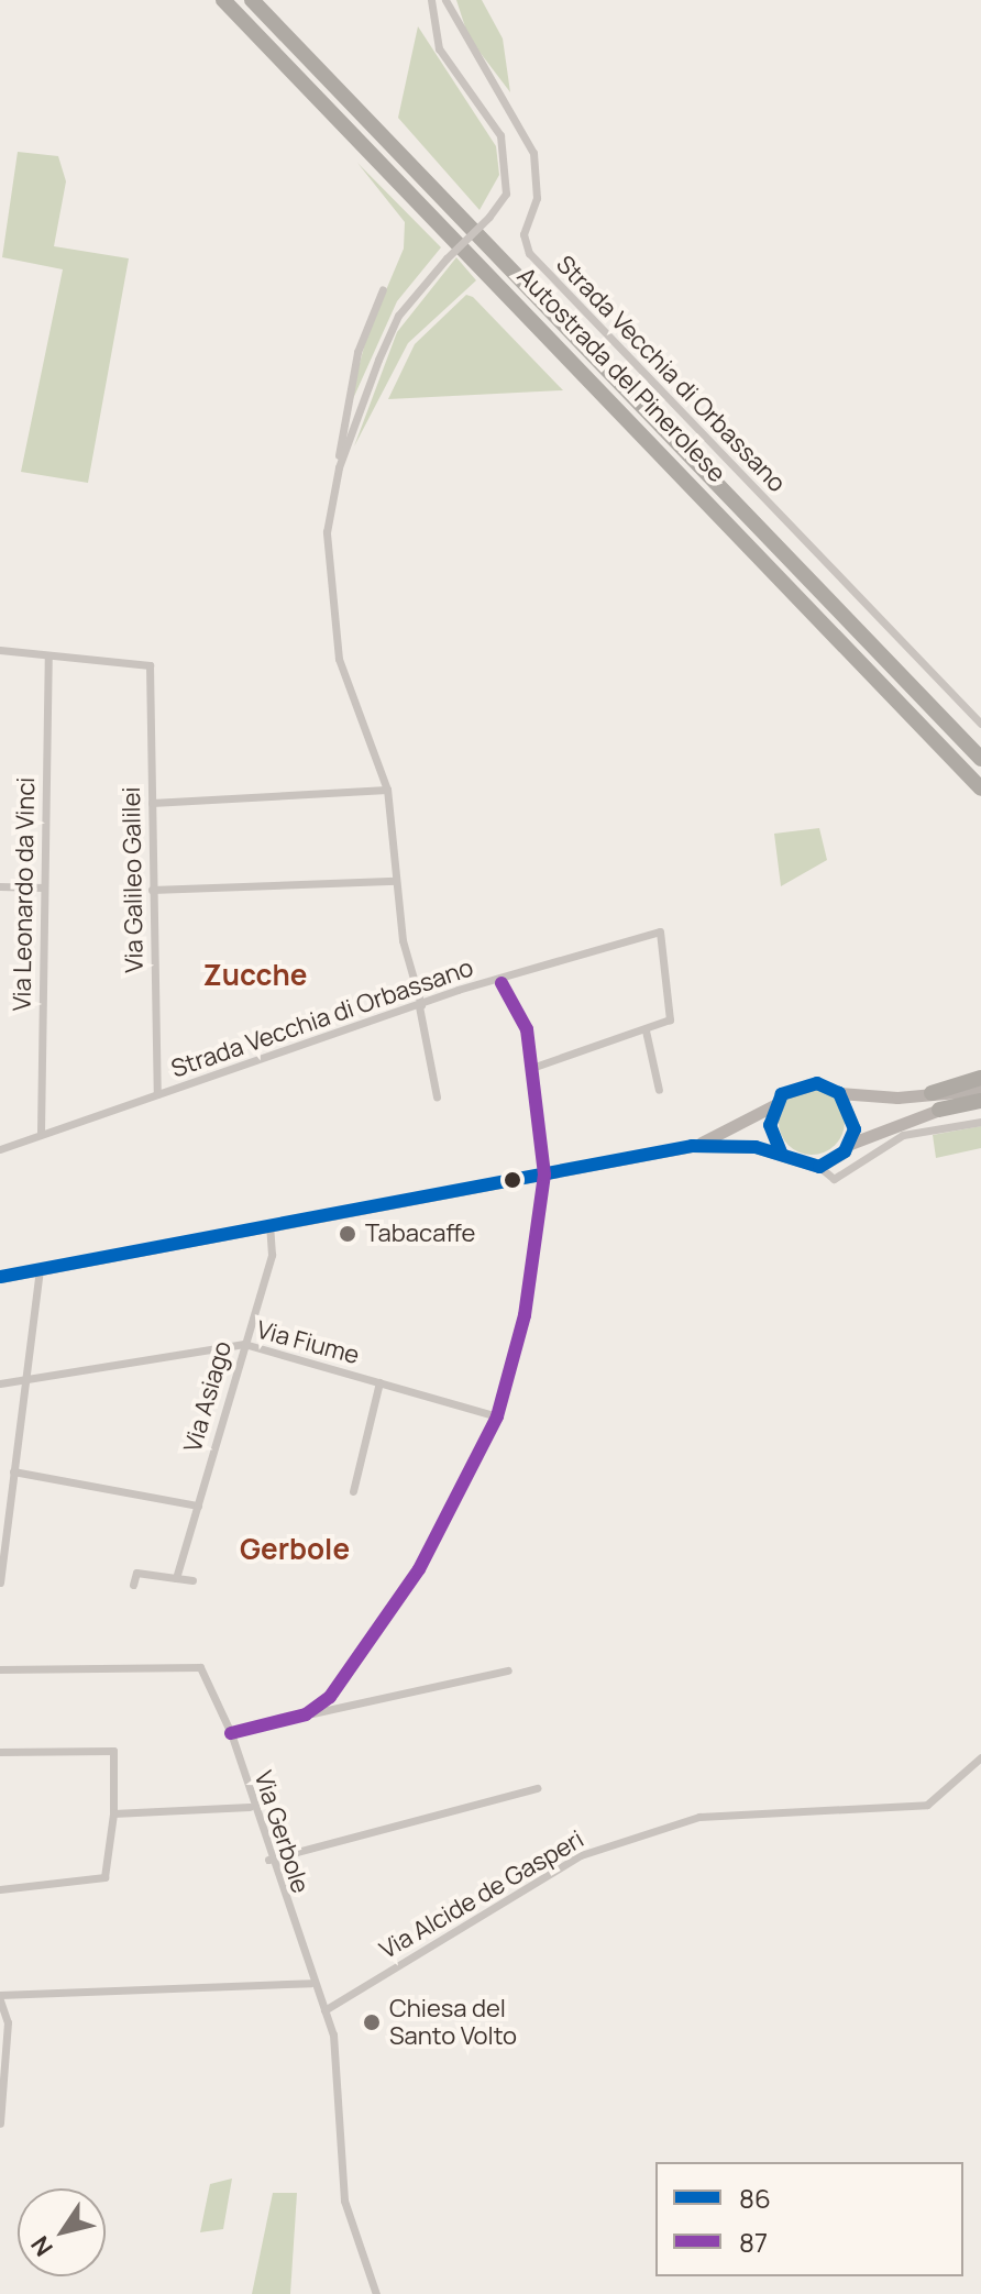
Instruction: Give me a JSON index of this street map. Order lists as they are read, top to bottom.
{
  "streets": {
    "highway": ["Autostrada del Pinerolese"],
    "street": [
      "Strada Vecchia di Orbassano",
      "Via Galileo Galilei",
      "Via Leonardo da Vinci",
      "Via Fiume",
      "Via Asiago",
      "Via Gerbole",
      "Via Alcide de Gasperi"
    ]
  },
  "crossings": [
    ["Strada Vecchia di Orbassano", "Via Galileo Galilei"],
    ["Strada Vecchia di Orbassano", "Via Leonardo da Vinci"],
    ["Via Galileo Galilei", "Via Leonardo da Vinci"],
    ["Via Fiume", "Via Asiago"],
    ["Via Gerbole", "Via Alcide de Gasperi"]
  ],
  "districts": ["Zucche", "Gerbole"],
  "places": ["Tabacaffe", "Chiesa del Santo Volto"],
  "lines": ["transit line 87", "transit line 86"],
  "legend": ["86", "87"],
  "north": "bottom left"
}
